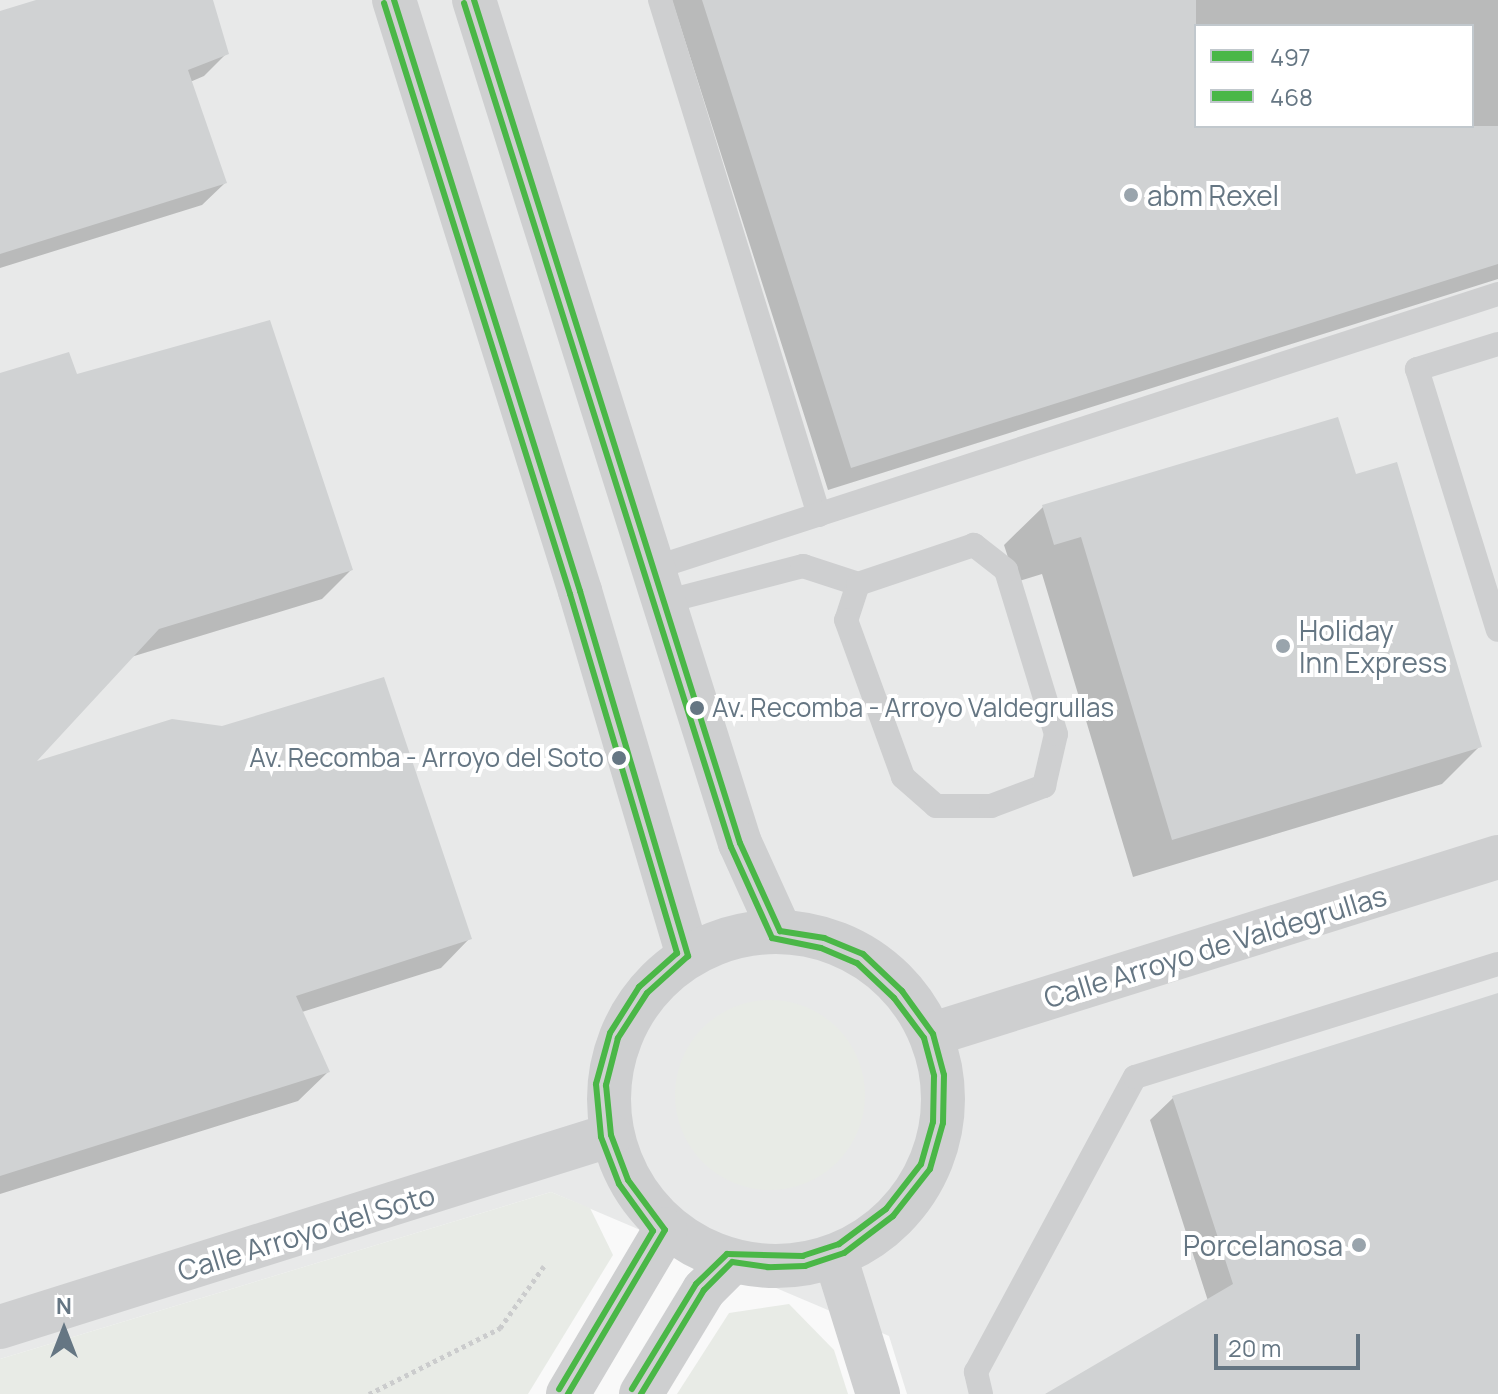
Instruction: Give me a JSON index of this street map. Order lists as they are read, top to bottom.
{
  "streets": {
    "street": ["Calle Arroyo de Valdegrullas", "Calle Arroyo del Soto"]
  },
  "places": [
    "abm Rexel",
    "Holiday Inn Express",
    "Av. Recomba - Arroyo Valdegrullas",
    "Av. Recomba - Arroyo del Soto",
    "Porcelanosa"
  ],
  "lines": ["transit line 497", "transit line 468"],
  "legend": ["497", "468"],
  "scale_bar": "20 m",
  "north": "top"
}
